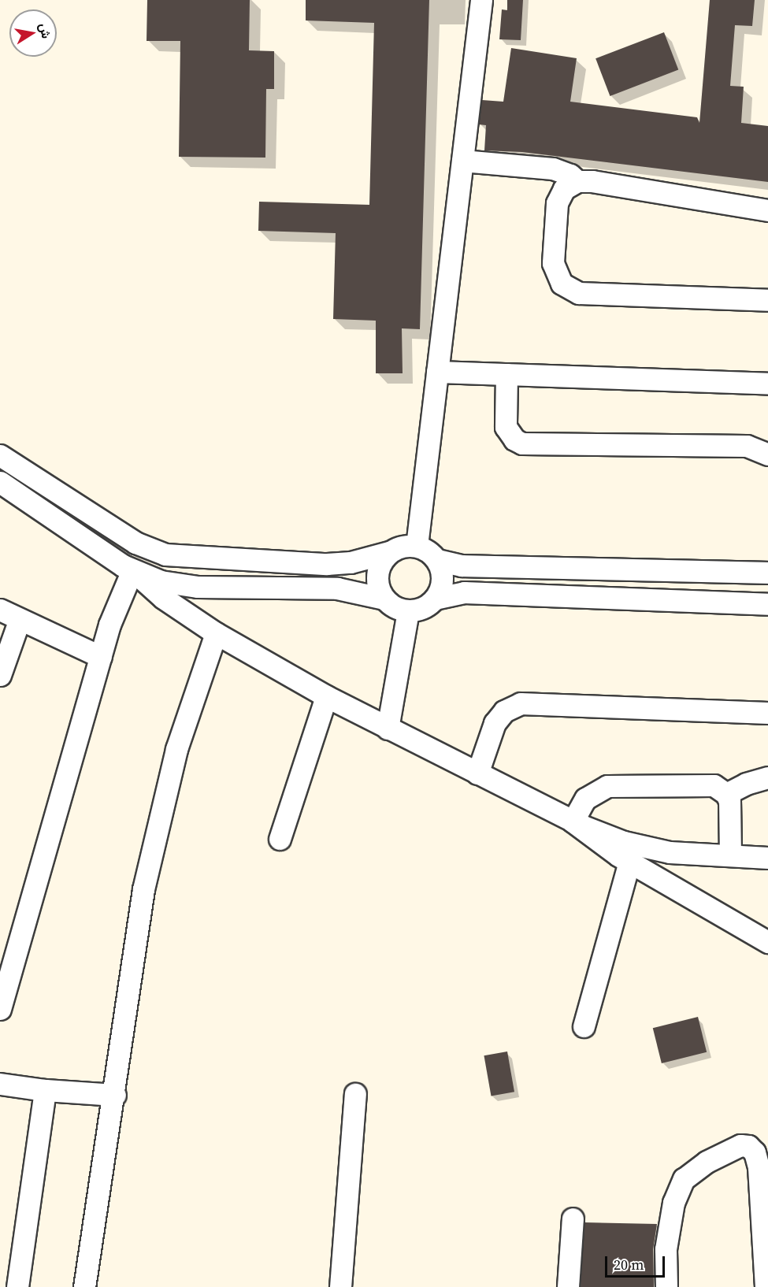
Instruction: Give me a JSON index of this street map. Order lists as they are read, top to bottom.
{
  "scale_bar": "20 m",
  "north": "right"
}
